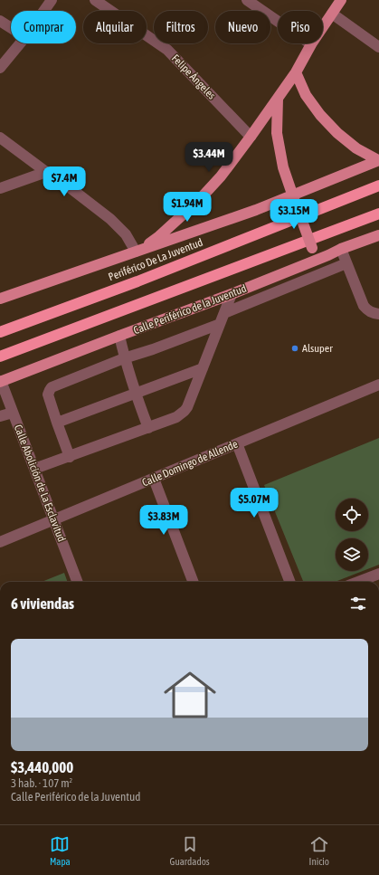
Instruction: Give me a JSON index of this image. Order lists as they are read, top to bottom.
{
  "streets": {
    "highway": ["Periférico De La Juventud"],
    "main road": ["Calle Periférico de la Juventud"],
    "street": ["Felipe Ángeles", "Calle Domingo de Allende", "Calle Abolición de La Esclavitud"]
  },
  "crossings": [
    ["Calle Periférico de la Juventud", "Calle Abolición de La Esclavitud"],
    ["Calle Domingo de Allende", "Calle Abolición de La Esclavitud"]
  ],
  "places": ["Alsuper"],
  "page": {
    "chip": [
      "Comprar",
      "Alquilar",
      "Filtros",
      "Nuevo",
      "Piso"
    ],
    "price": [
      "$3.44M",
      "$7.4M",
      "$1.94M",
      "$3.15M",
      "$5.07M",
      "$3.83M"
    ],
    "heading": "6 viviendas",
    "list": [
      {
        "name": "$3,440,000",
        "note": "3 hab. · 107 m² · Calle Periférico de la Juventud"
      }
    ],
    "tabs": ["Mapa", "Guardados", "Inicio"]
  }
}
